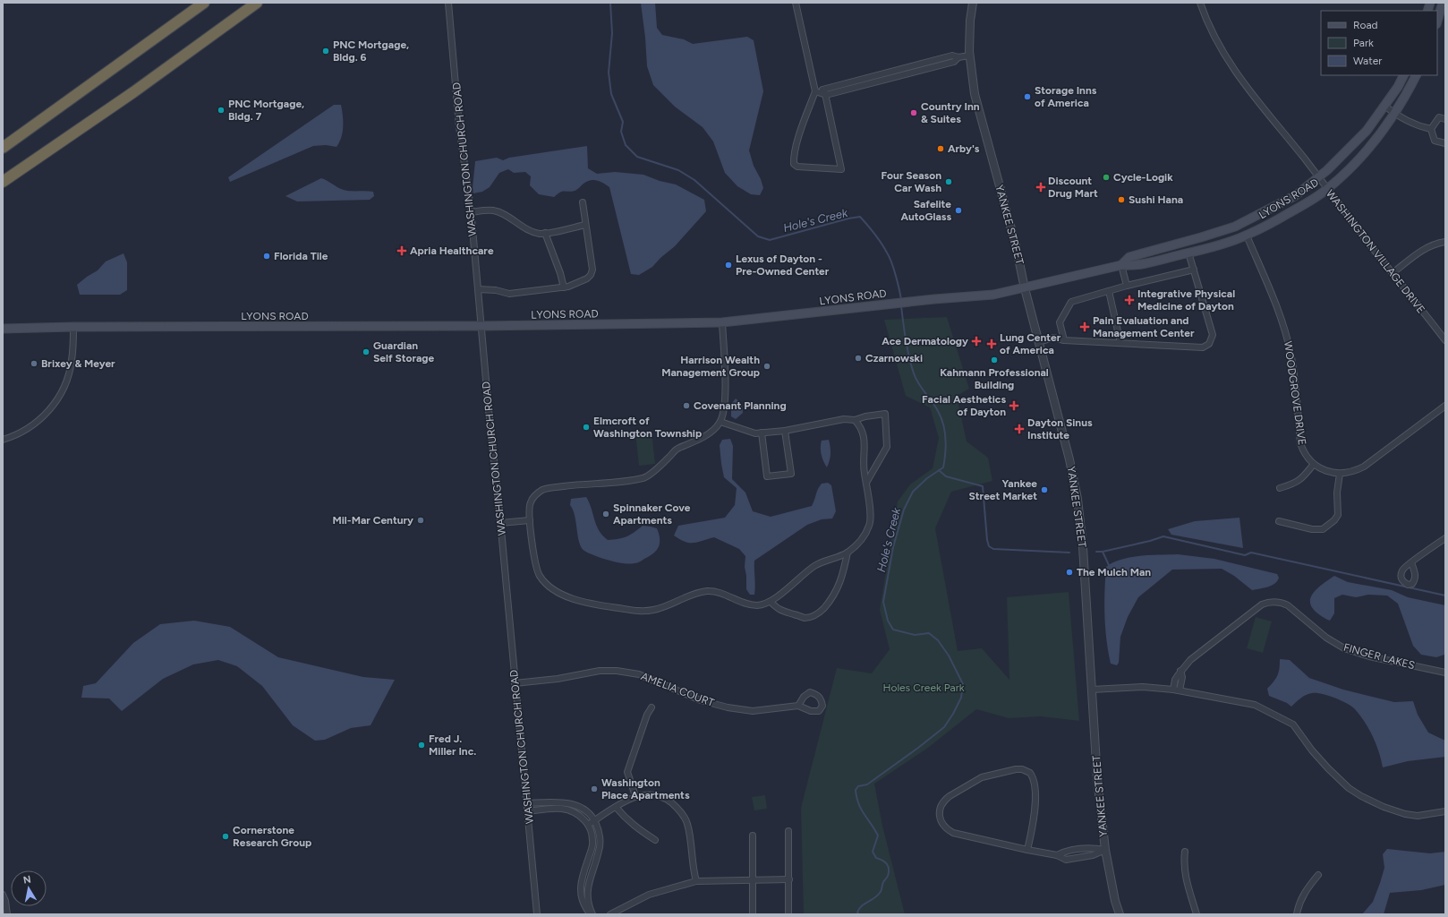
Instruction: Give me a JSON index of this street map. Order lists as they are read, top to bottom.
{
  "streets": {
    "main road": ["LYONS ROAD"],
    "street": [
      "WASHINGTON CHURCH ROAD",
      "YANKEE STREET",
      "WASHINGTON VILLAGE DRIVE",
      "WOODGROVE DRIVE",
      "FINGER LAKES",
      "AMELIA COURT"
    ]
  },
  "crossings": [
    ["WASHINGTON CHURCH ROAD", "LYONS ROAD"],
    ["WASHINGTON CHURCH ROAD", "AMELIA COURT"],
    ["LYONS ROAD", "YANKEE STREET"],
    ["LYONS ROAD", "WASHINGTON VILLAGE DRIVE"],
    ["LYONS ROAD", "WOODGROVE DRIVE"]
  ],
  "water": ["Hole's Creek"],
  "parks": ["Holes Creek Park"],
  "places": {
    "other": [
      "PNC Mortgage, Bldg. 6",
      "Storage Inns of America",
      "PNC Mortgage, Bldg. 7",
      "Country Inn & Suites",
      "Arby's",
      "Cycle-Logik",
      "Four Season Car Wash",
      "Sushi Hana",
      "Safelite AutoGlass",
      "Florida Tile",
      "Lexus of Dayton - Pre-Owned Center",
      "Guardian Self Storage",
      "Czarnowski",
      "Kahmann Professional Building",
      "Brixey & Meyer",
      "Harrison Wealth Management Group",
      "Covenant Planning",
      "Elmcroft of Washington Township",
      "Yankee Street Market",
      "Spinnaker Cove Apartments",
      "Mil-Mar Century",
      "The Mulch Man",
      "Fred J. Miller Inc.",
      "Washington Place Apartments",
      "Cornerstone Research Group"
    ],
    "health": [
      "Discount Drug Mart",
      "Apria Healthcare",
      "Integrative Physical Medicine of Dayton",
      "Pain Evaluation and Management Center",
      "Ace Dermatology",
      "Lung Center of America",
      "Facial Aesthetics of Dayton",
      "Dayton Sinus Institute"
    ]
  },
  "legend": ["Road", "Park", "Water"],
  "north": "top"
}
